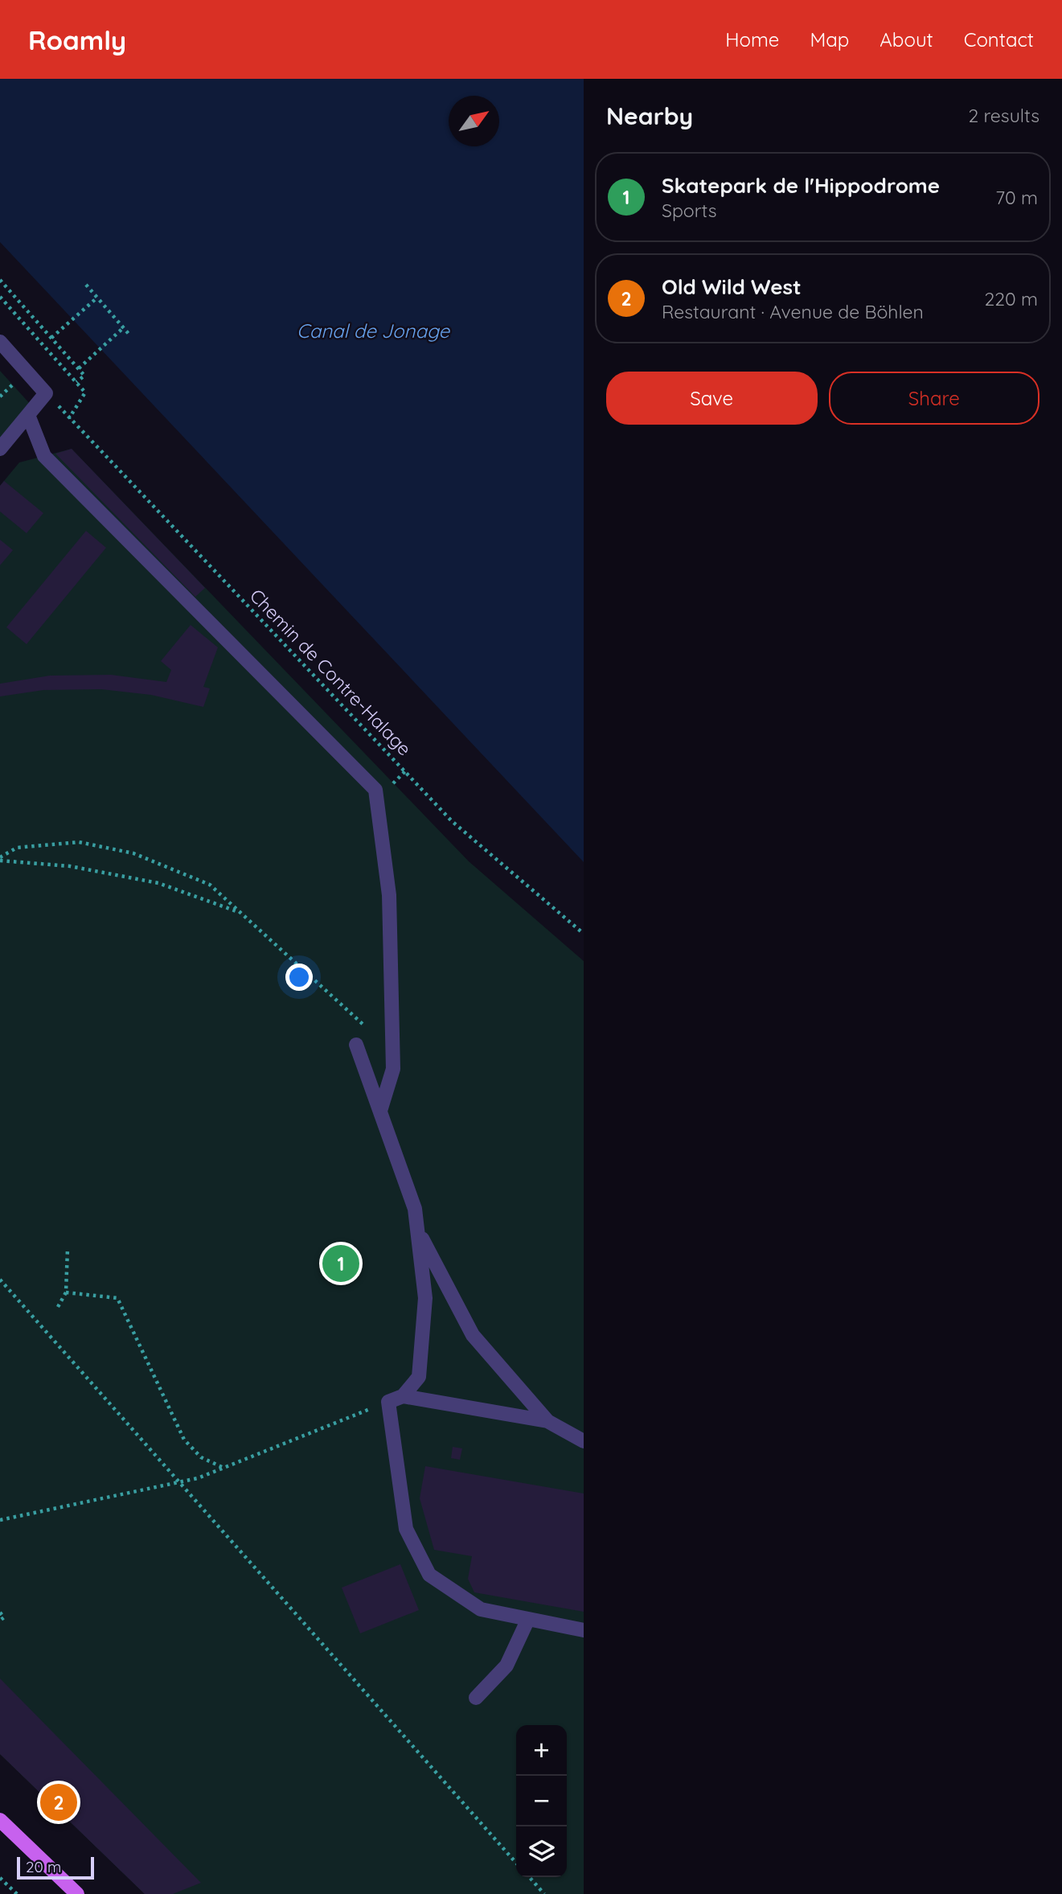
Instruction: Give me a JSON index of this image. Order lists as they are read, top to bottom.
{
  "streets": {
    "path": ["Chemin de Contre-Halage"]
  },
  "water": ["Canal de Jonage"],
  "scale_bar": "20 m",
  "north": "top right",
  "page": {
    "header": "Roamly",
    "nav": [
      "Home",
      "Map",
      "About",
      "Contact"
    ],
    "heading": ["Nearby", "2 results"],
    "list": [
      {
        "mark": "1",
        "name": "Skatepark de l'Hippodrome",
        "note": "Sports",
        "value": "70 m"
      },
      {
        "mark": "2",
        "name": "Old Wild West",
        "note": "Restaurant · Avenue de Böhlen",
        "value": "220 m"
      }
    ],
    "buttons": ["Save", "Share"],
    "pins": ["1", "2"],
    "map_buttons": ["+", "−"],
    "scale": "20 m"
  }
}
